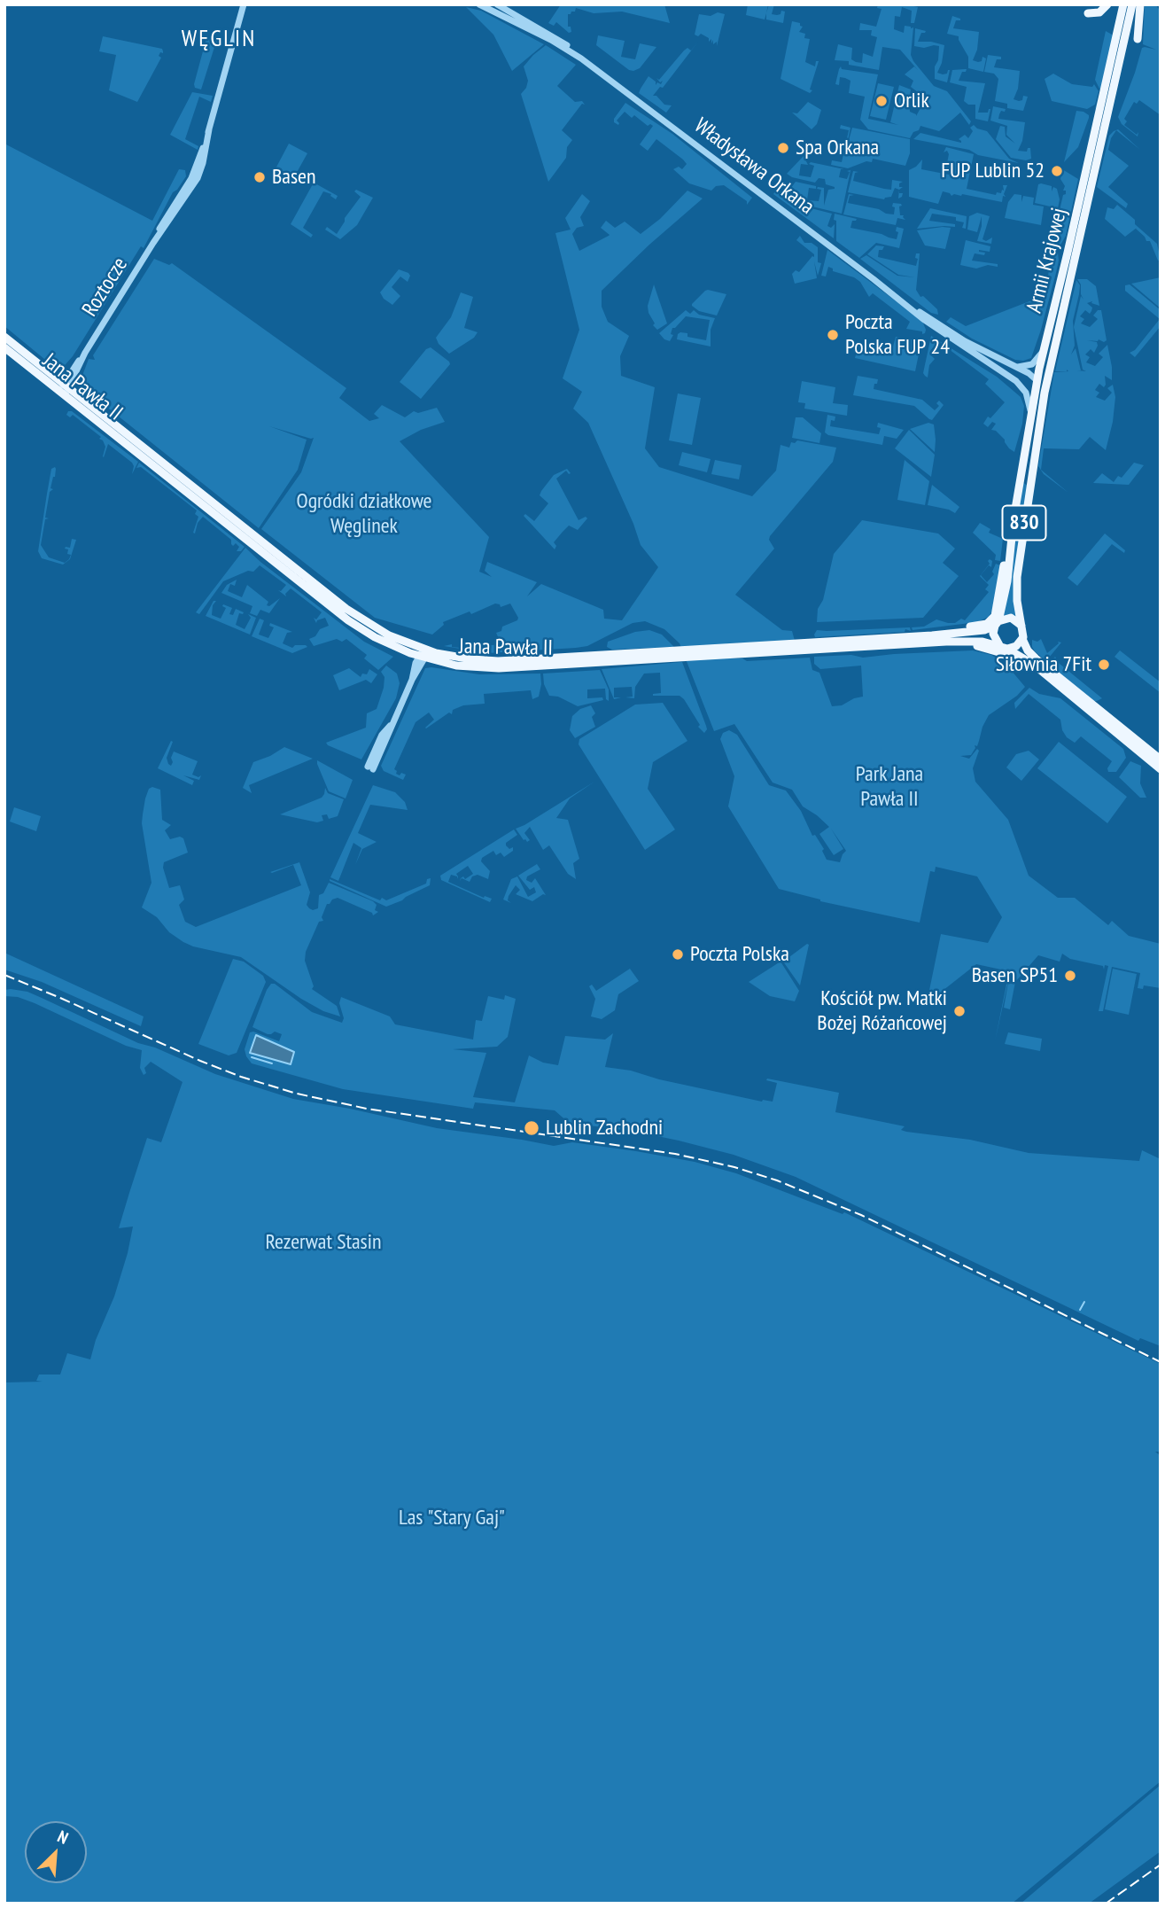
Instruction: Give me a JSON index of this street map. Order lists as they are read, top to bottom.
{
  "streets": {
    "main road": ["Armii Krajowej", "Jana Pawła II", "830"],
    "street": ["Władysława Orkana", "Roztocze"]
  },
  "crossings": [
    ["Władysława Orkana", "Armii Krajowej"],
    ["Armii Krajowej", "Jana Pawła II"],
    ["Armii Krajowej", "830"],
    ["Roztocze", "Jana Pawła II"],
    ["Jana Pawła II", "830"]
  ],
  "districts": ["WĘGLIN"],
  "parks": [
    "Ogródki działkowe Węglinek",
    "Park Jana Pawła II",
    "Rezerwat Stasin",
    "Las \"Stary Gaj\""
  ],
  "places": [
    "Orlik",
    "Spa Orkana",
    "FUP Lublin 52",
    "Basen",
    "Poczta Polska FUP 24",
    "Siłownia 7Fit",
    "Poczta Polska",
    "Basen SP51",
    "Kościół pw. Matki Bożej Różańcowej",
    "Lublin Zachodni"
  ],
  "north": "top right"
}
